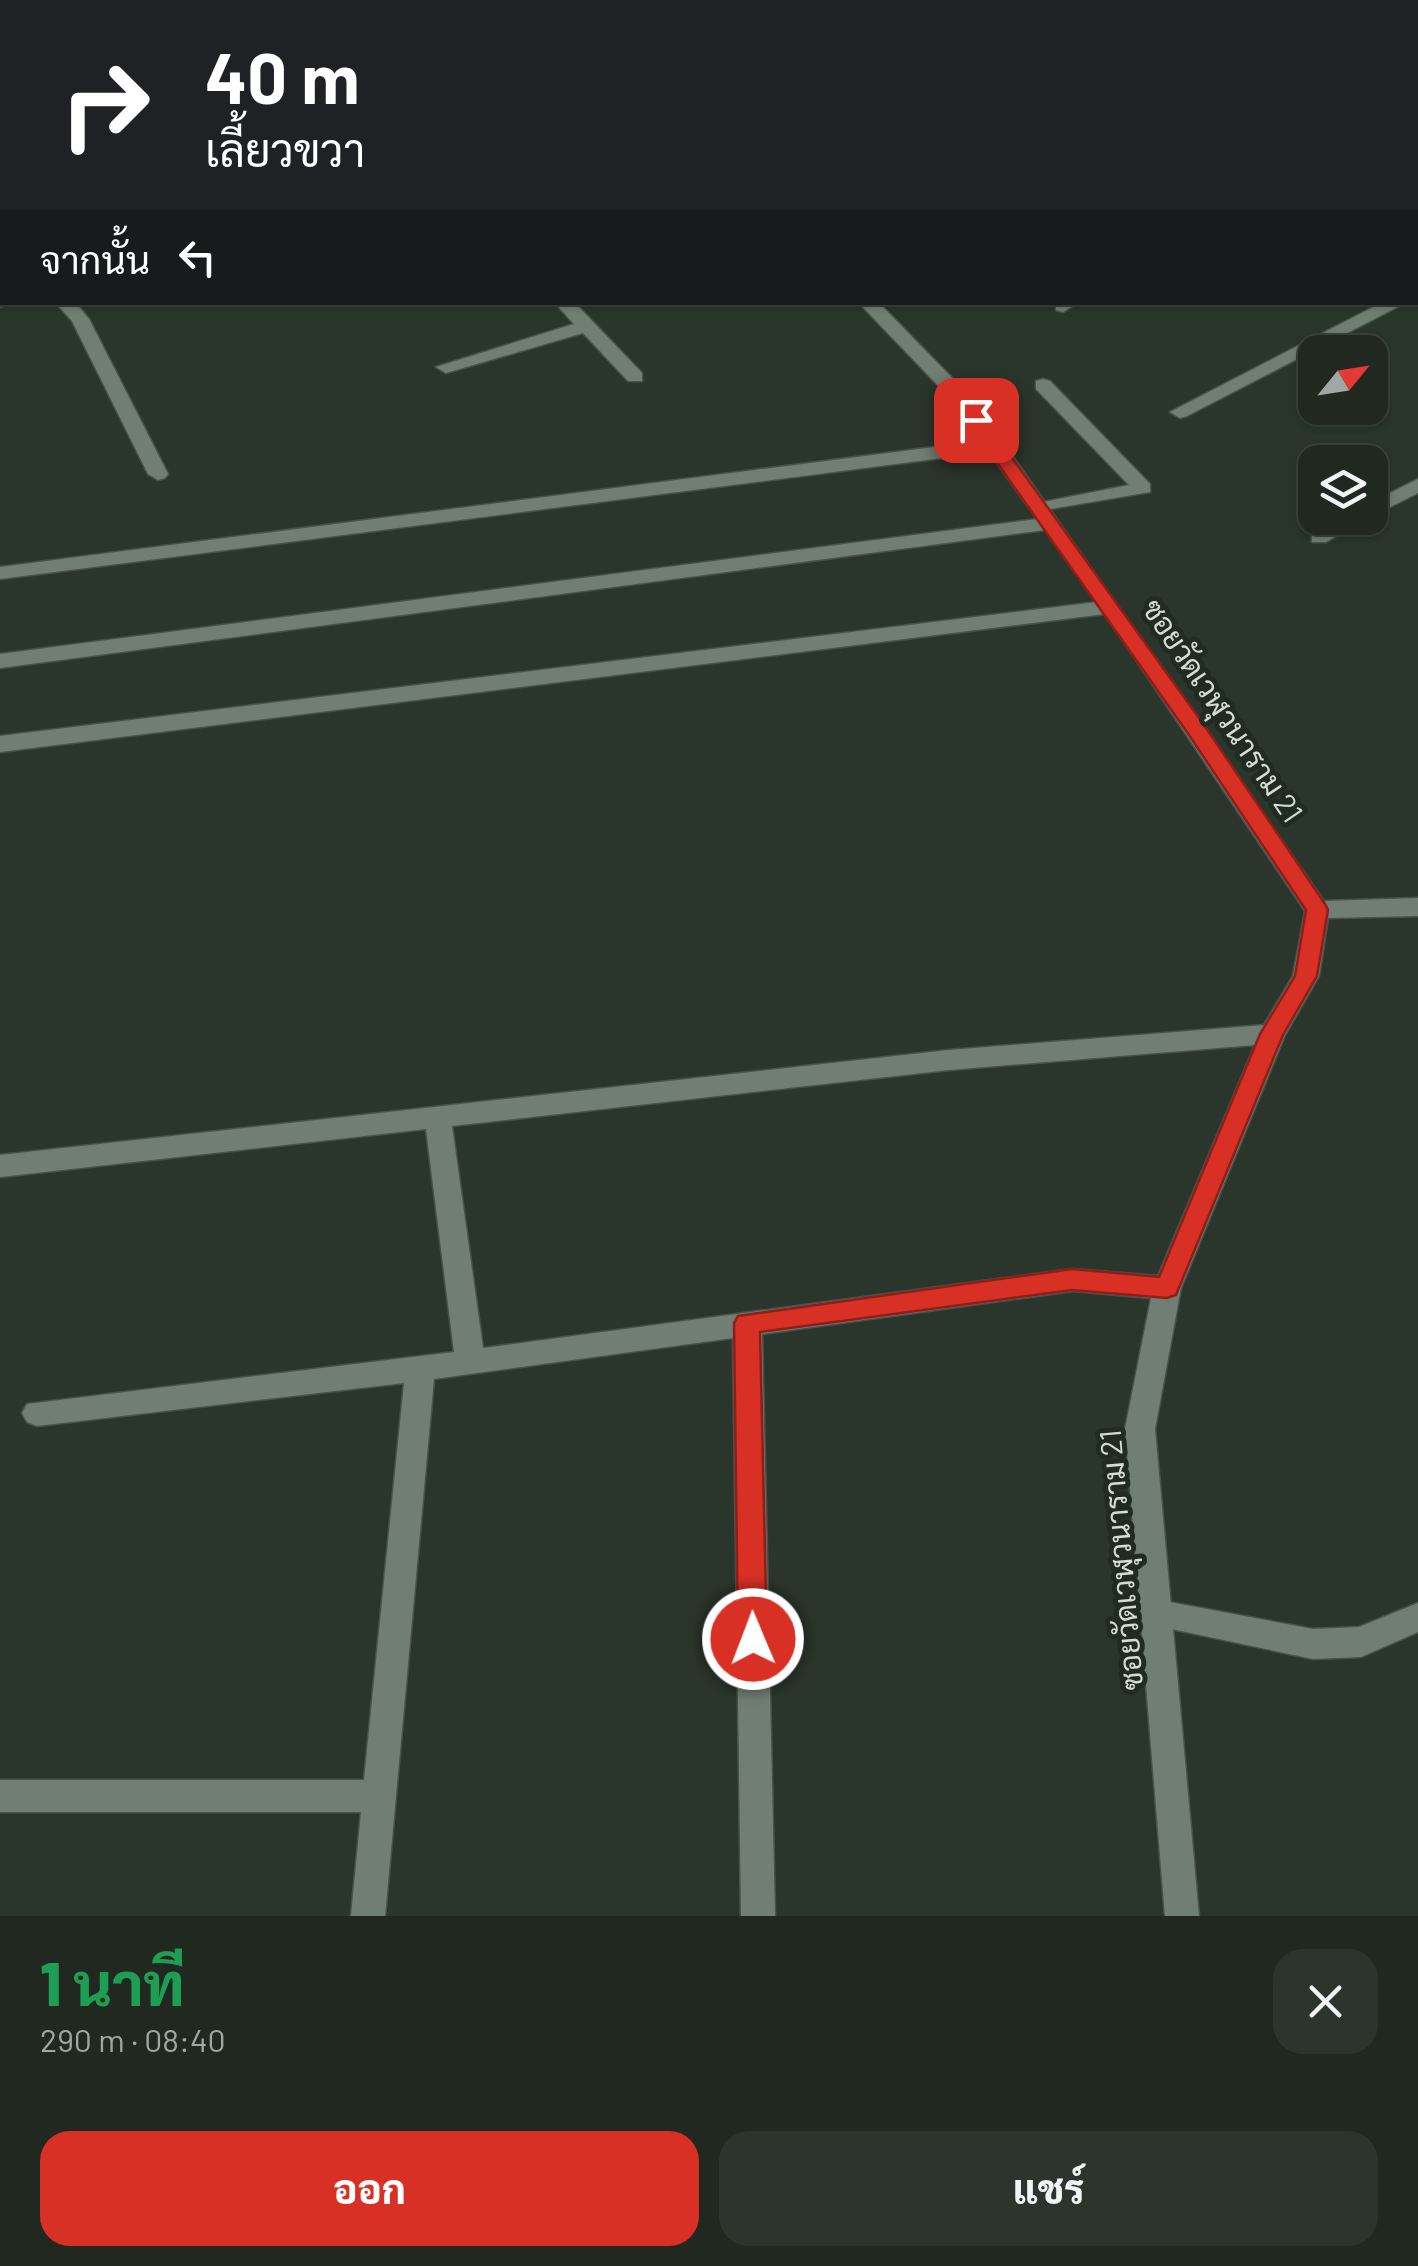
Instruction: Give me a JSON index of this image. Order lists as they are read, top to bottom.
{
  "streets": {
    "street": ["ซอยวัดเวฬุวนาราม 21"]
  },
  "north": "top right",
  "page": {
    "turn": ["40 m", "เลี้ยวขวา"],
    "then": "จากนั้น",
    "heading": ["1 นาที", "290 m · 08:40"],
    "buttons": ["ออก", "แชร์"]
  }
}
